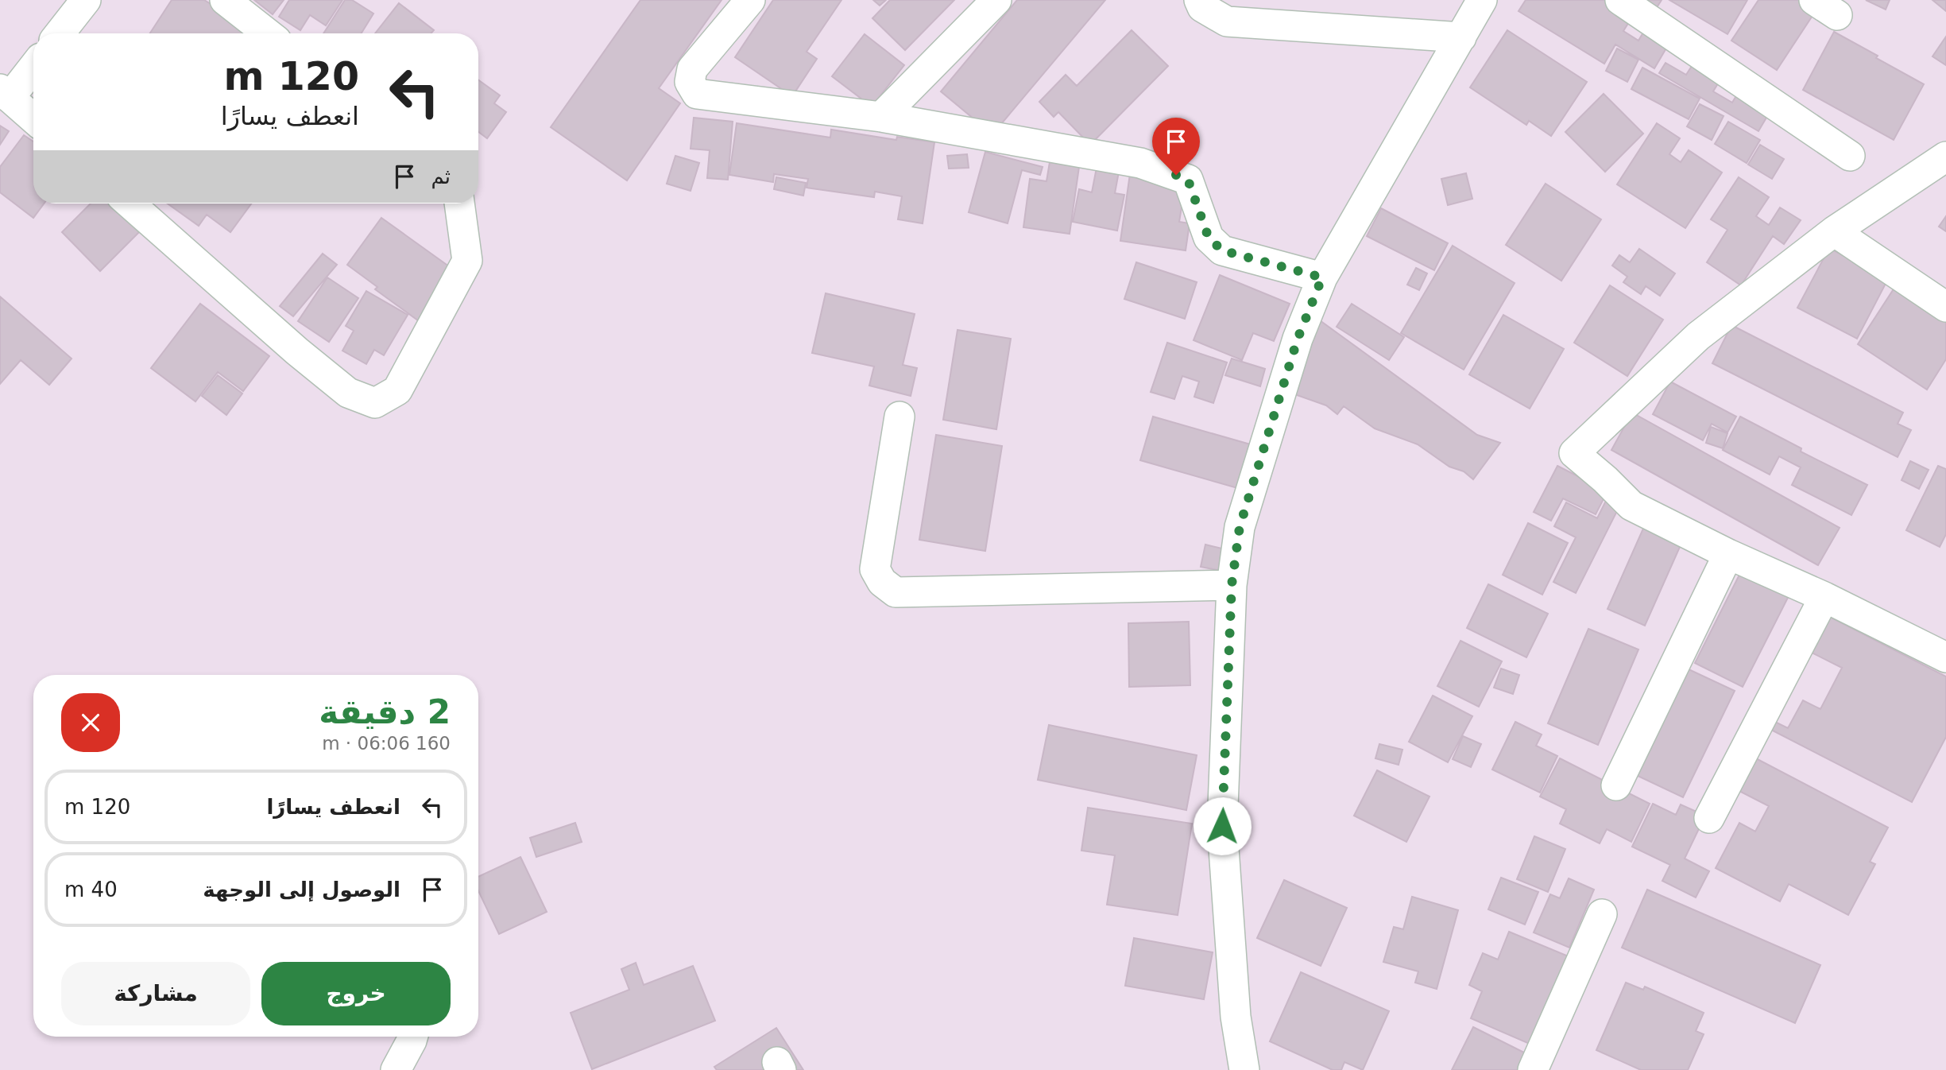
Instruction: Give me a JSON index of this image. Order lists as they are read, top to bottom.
{
  "page": {
    "turn": ["120 m", "انعطف يسارًا"],
    "then": "ثم",
    "heading": ["2 دقيقة", "160 m · 06:06"],
    "list": [
      {
        "name": "انعطف يسارًا",
        "value": "120 m"
      },
      {
        "name": "الوصول إلى الوجهة",
        "value": "40 m"
      }
    ],
    "buttons": ["خروج", "مشاركة"]
  }
}
